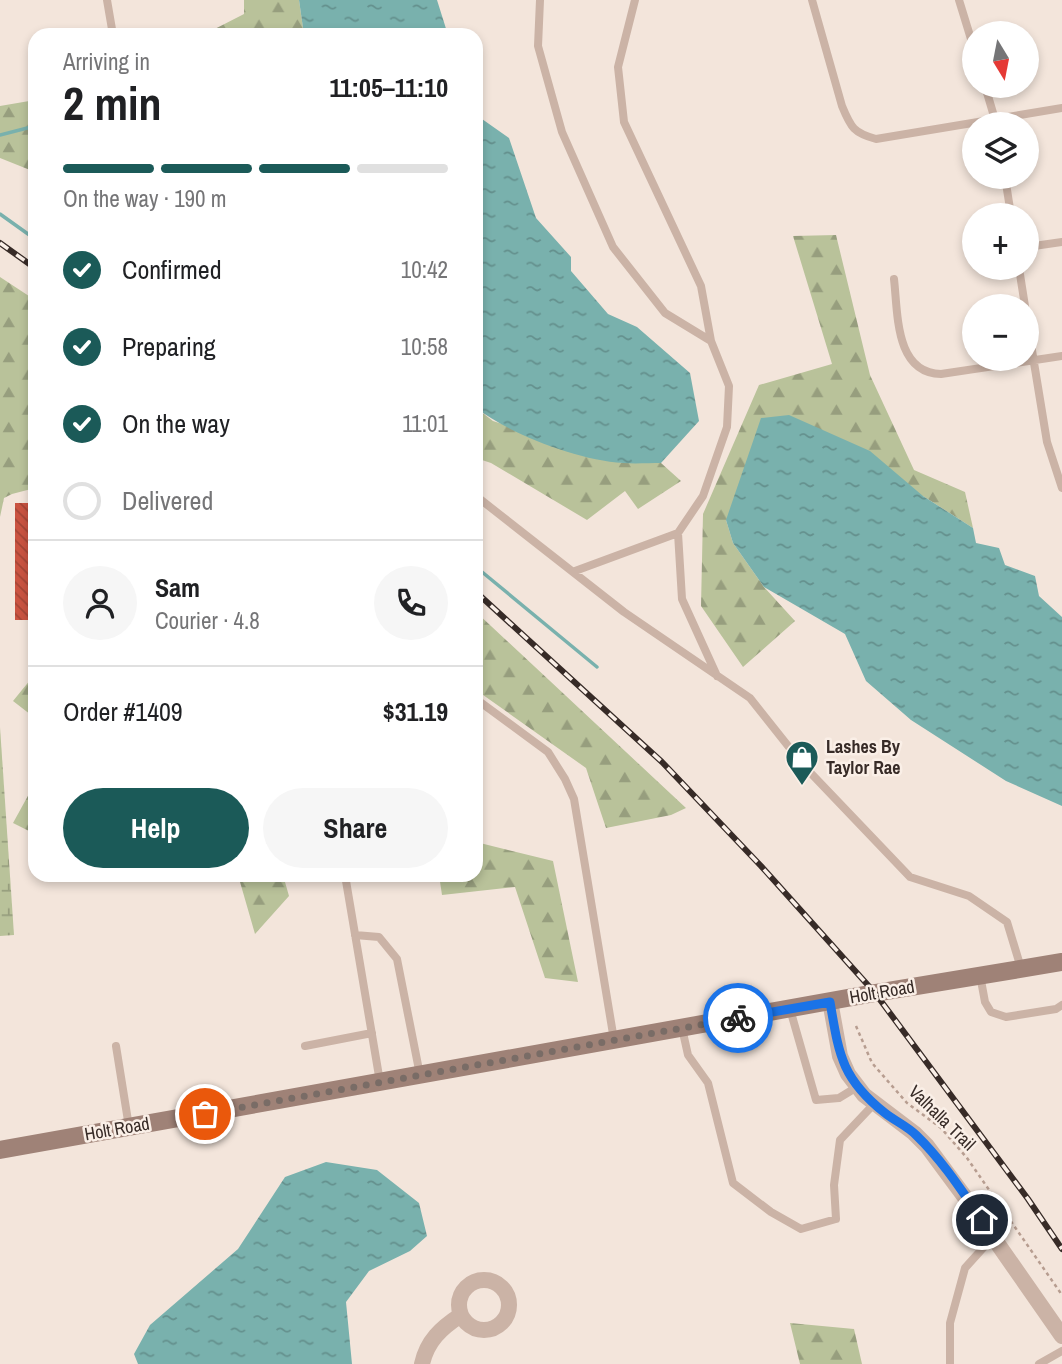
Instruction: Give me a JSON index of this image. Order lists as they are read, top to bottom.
{
  "streets": {
    "main road": ["Holt Road"],
    "path": ["Valhalla Trail"]
  },
  "places": {
    "shop": ["Lashes By Taylor Rae"]
  },
  "north": "bottom",
  "page": {
    "map_buttons": ["+", "−"],
    "heading": ["2 min", "Arriving in", "11:05–11:10"],
    "panel": [
      "Sam",
      "Courier · 4.8",
      "Order #1409",
      "$31.19"
    ],
    "bar": "On the way · 190 m",
    "list": [
      ["Confirmed", "10:42"],
      ["Preparing", "10:58"],
      ["On the way", "11:01"],
      "Delivered"
    ],
    "buttons": ["Help", "Share"]
  }
}
